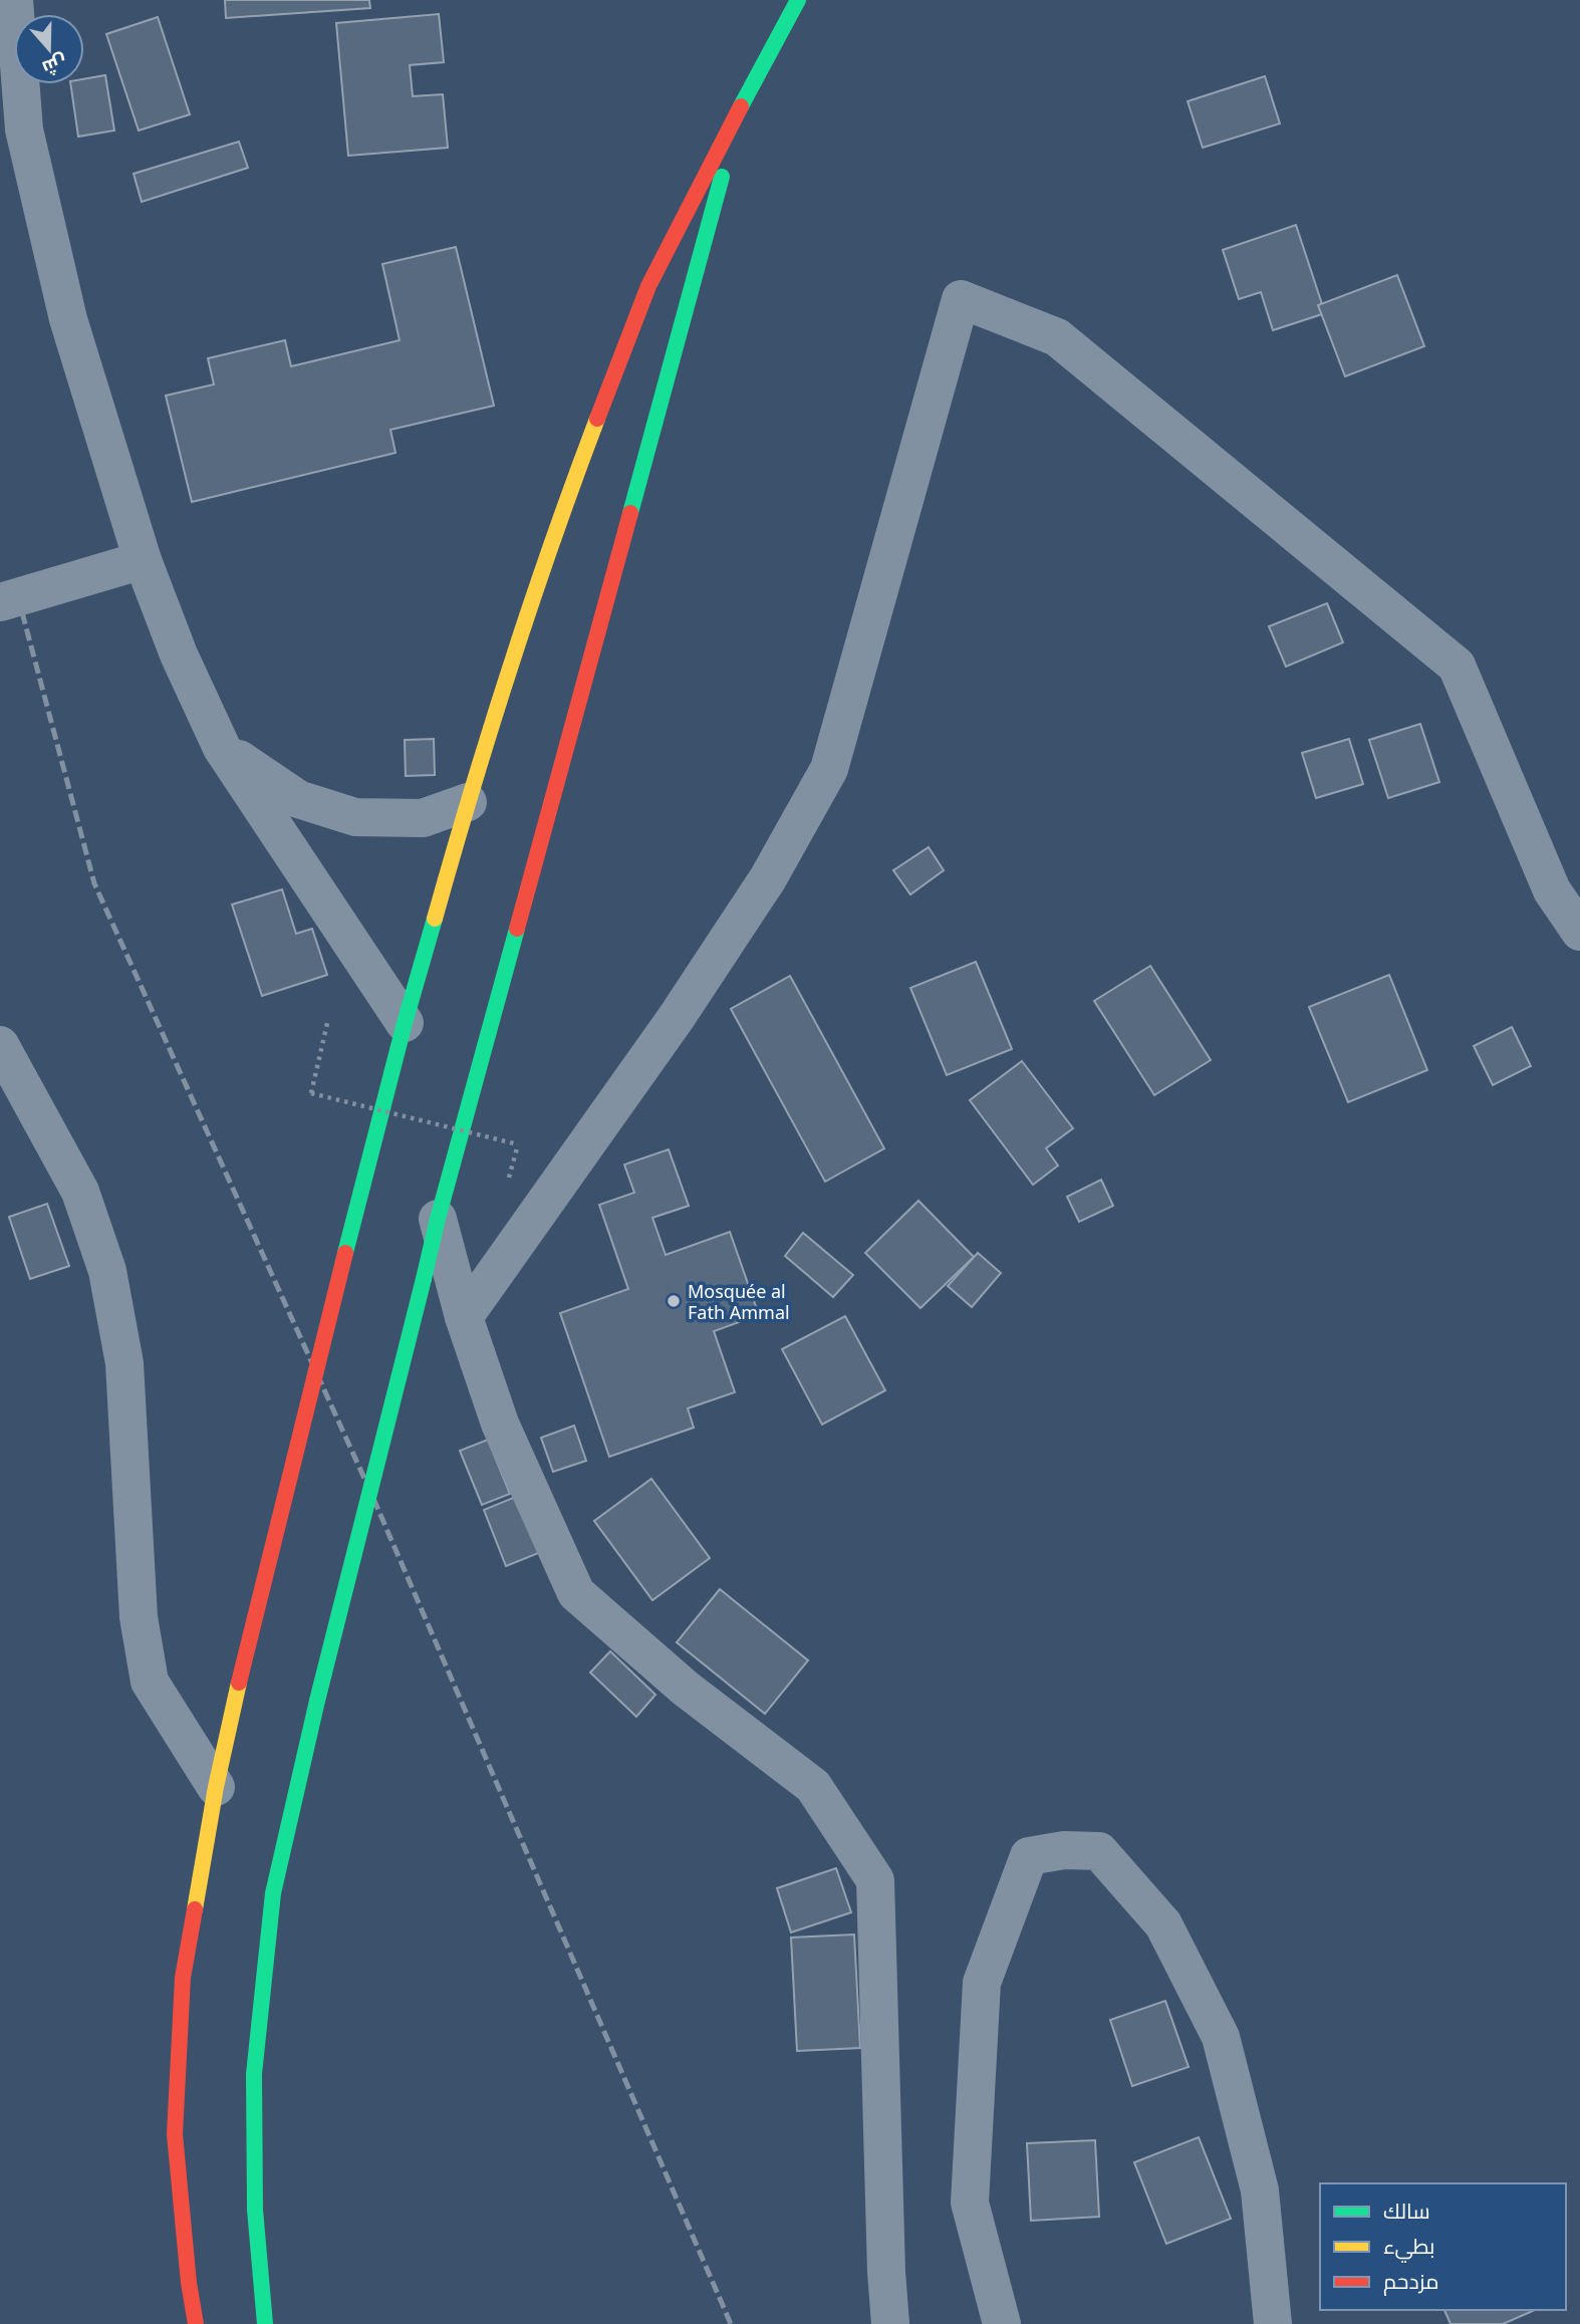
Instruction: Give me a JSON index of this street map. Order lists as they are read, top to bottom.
{
  "places": ["Mosquée al Fath Ammal"],
  "legend": ["سالك", "بطيء", "مزدحم"],
  "north": "bottom"
}
